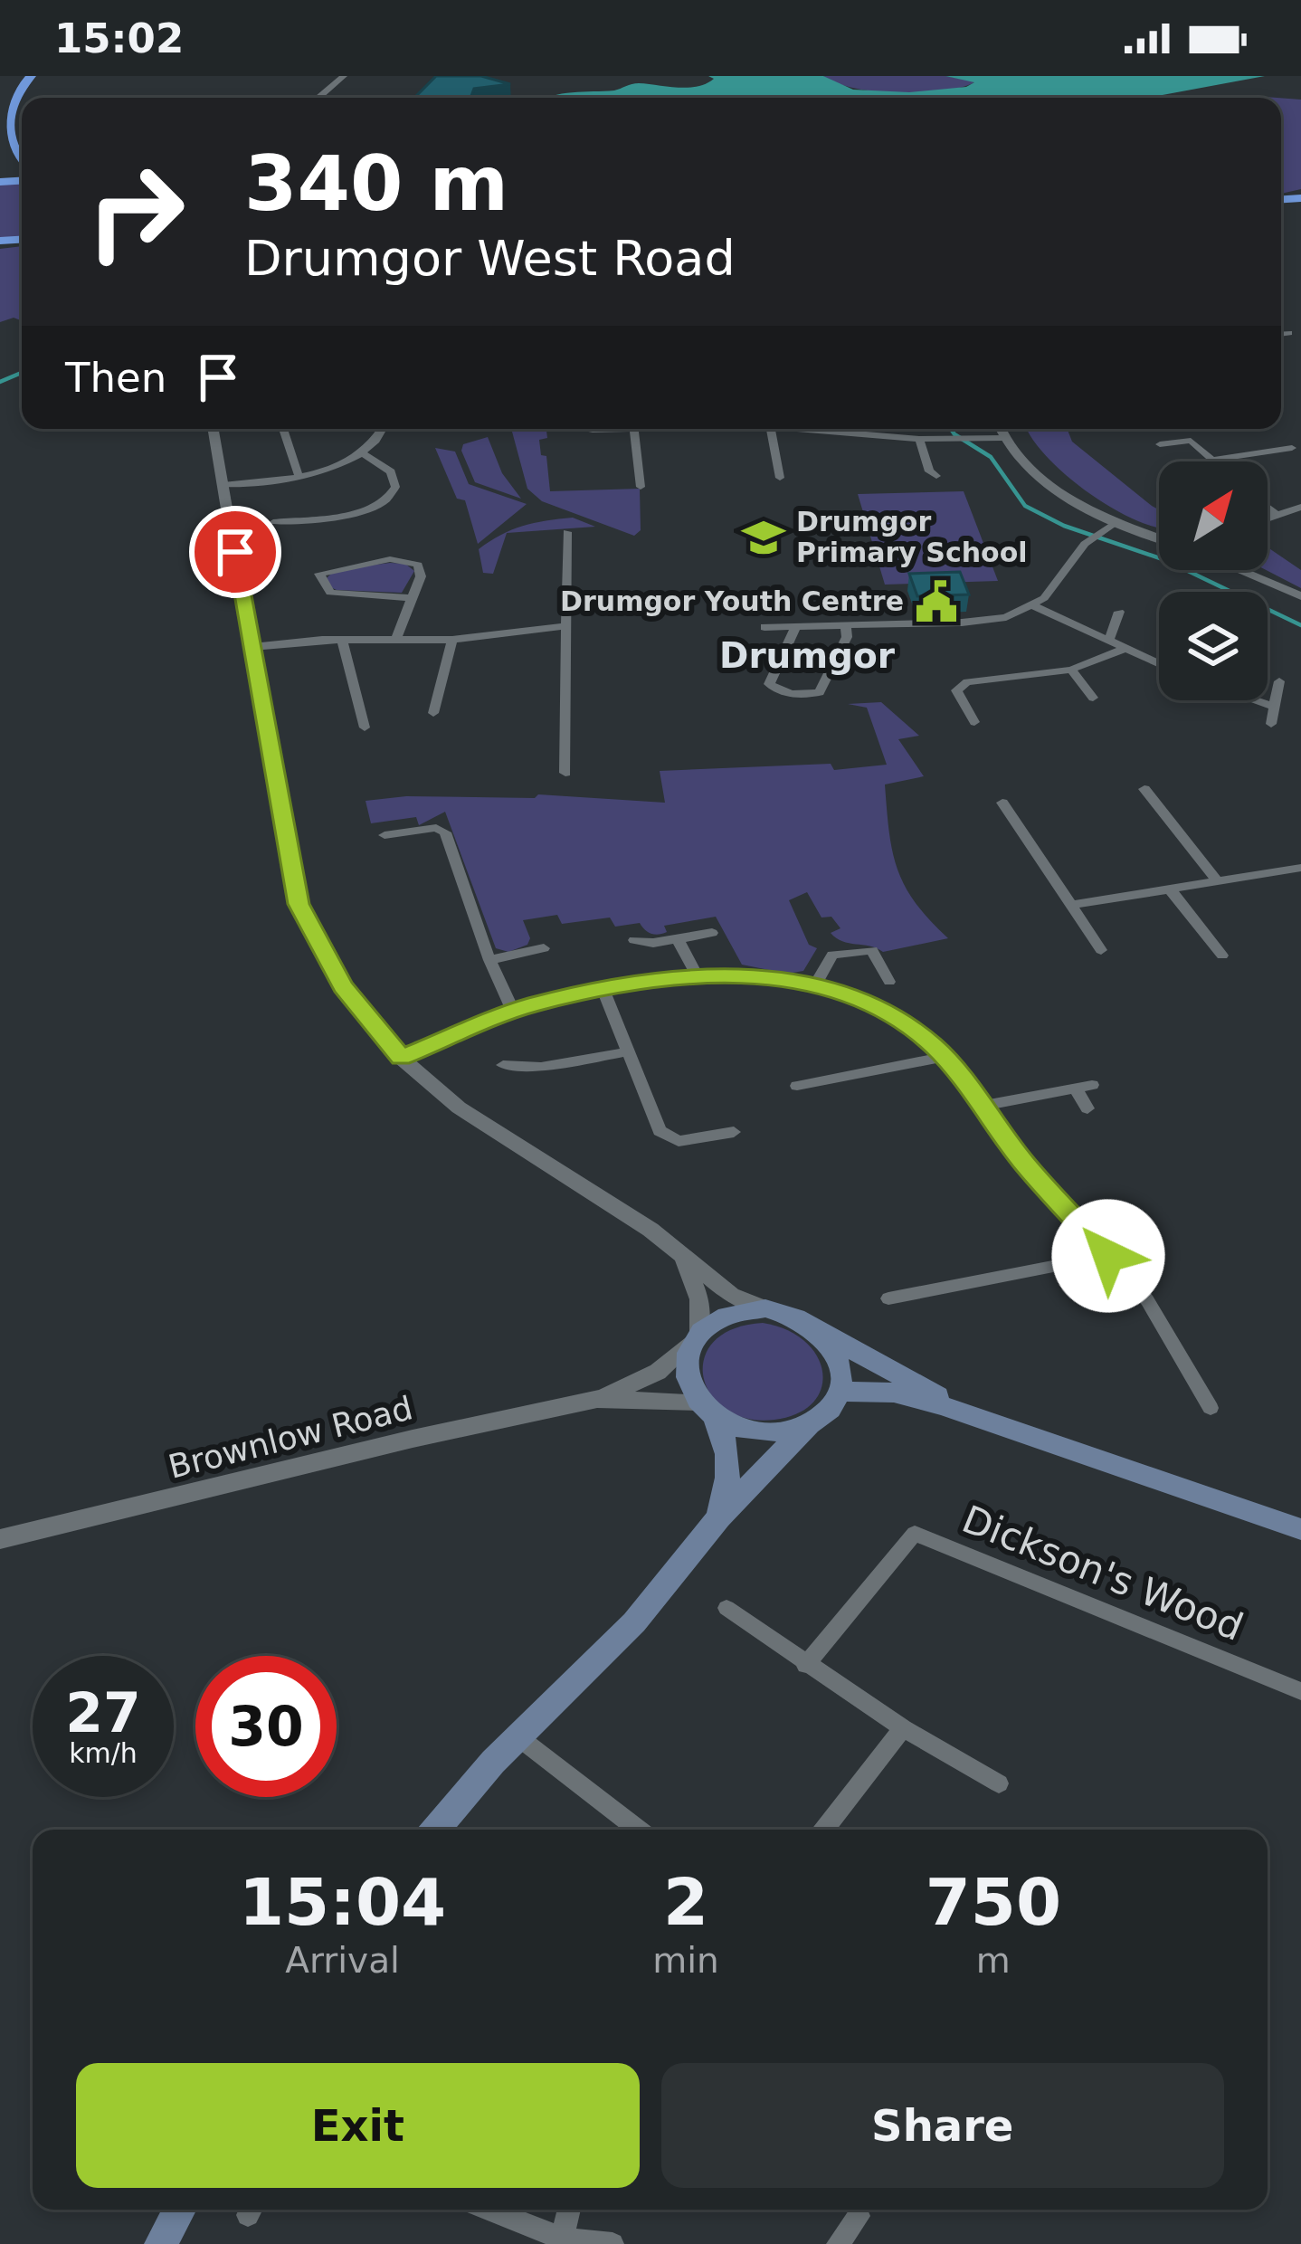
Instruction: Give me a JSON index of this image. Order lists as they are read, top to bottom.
{
  "streets": {
    "street": ["Brownlow Road", "Dickson's Wood"]
  },
  "districts": ["Drumgor"],
  "places": {
    "school or university": ["Drumgor Primary School"],
    "public building": ["Drumgor Youth Centre"]
  },
  "north": "top right",
  "page": {
    "status": "15:02",
    "turn": ["340 m", "Drumgor West Road"],
    "then": "Then",
    "speed": "27 km/h",
    "limit": "30",
    "eta": [
      "15:04",
      "Arrival",
      "2",
      "min",
      "750",
      "m"
    ],
    "buttons": ["Exit", "Share"]
  }
}
